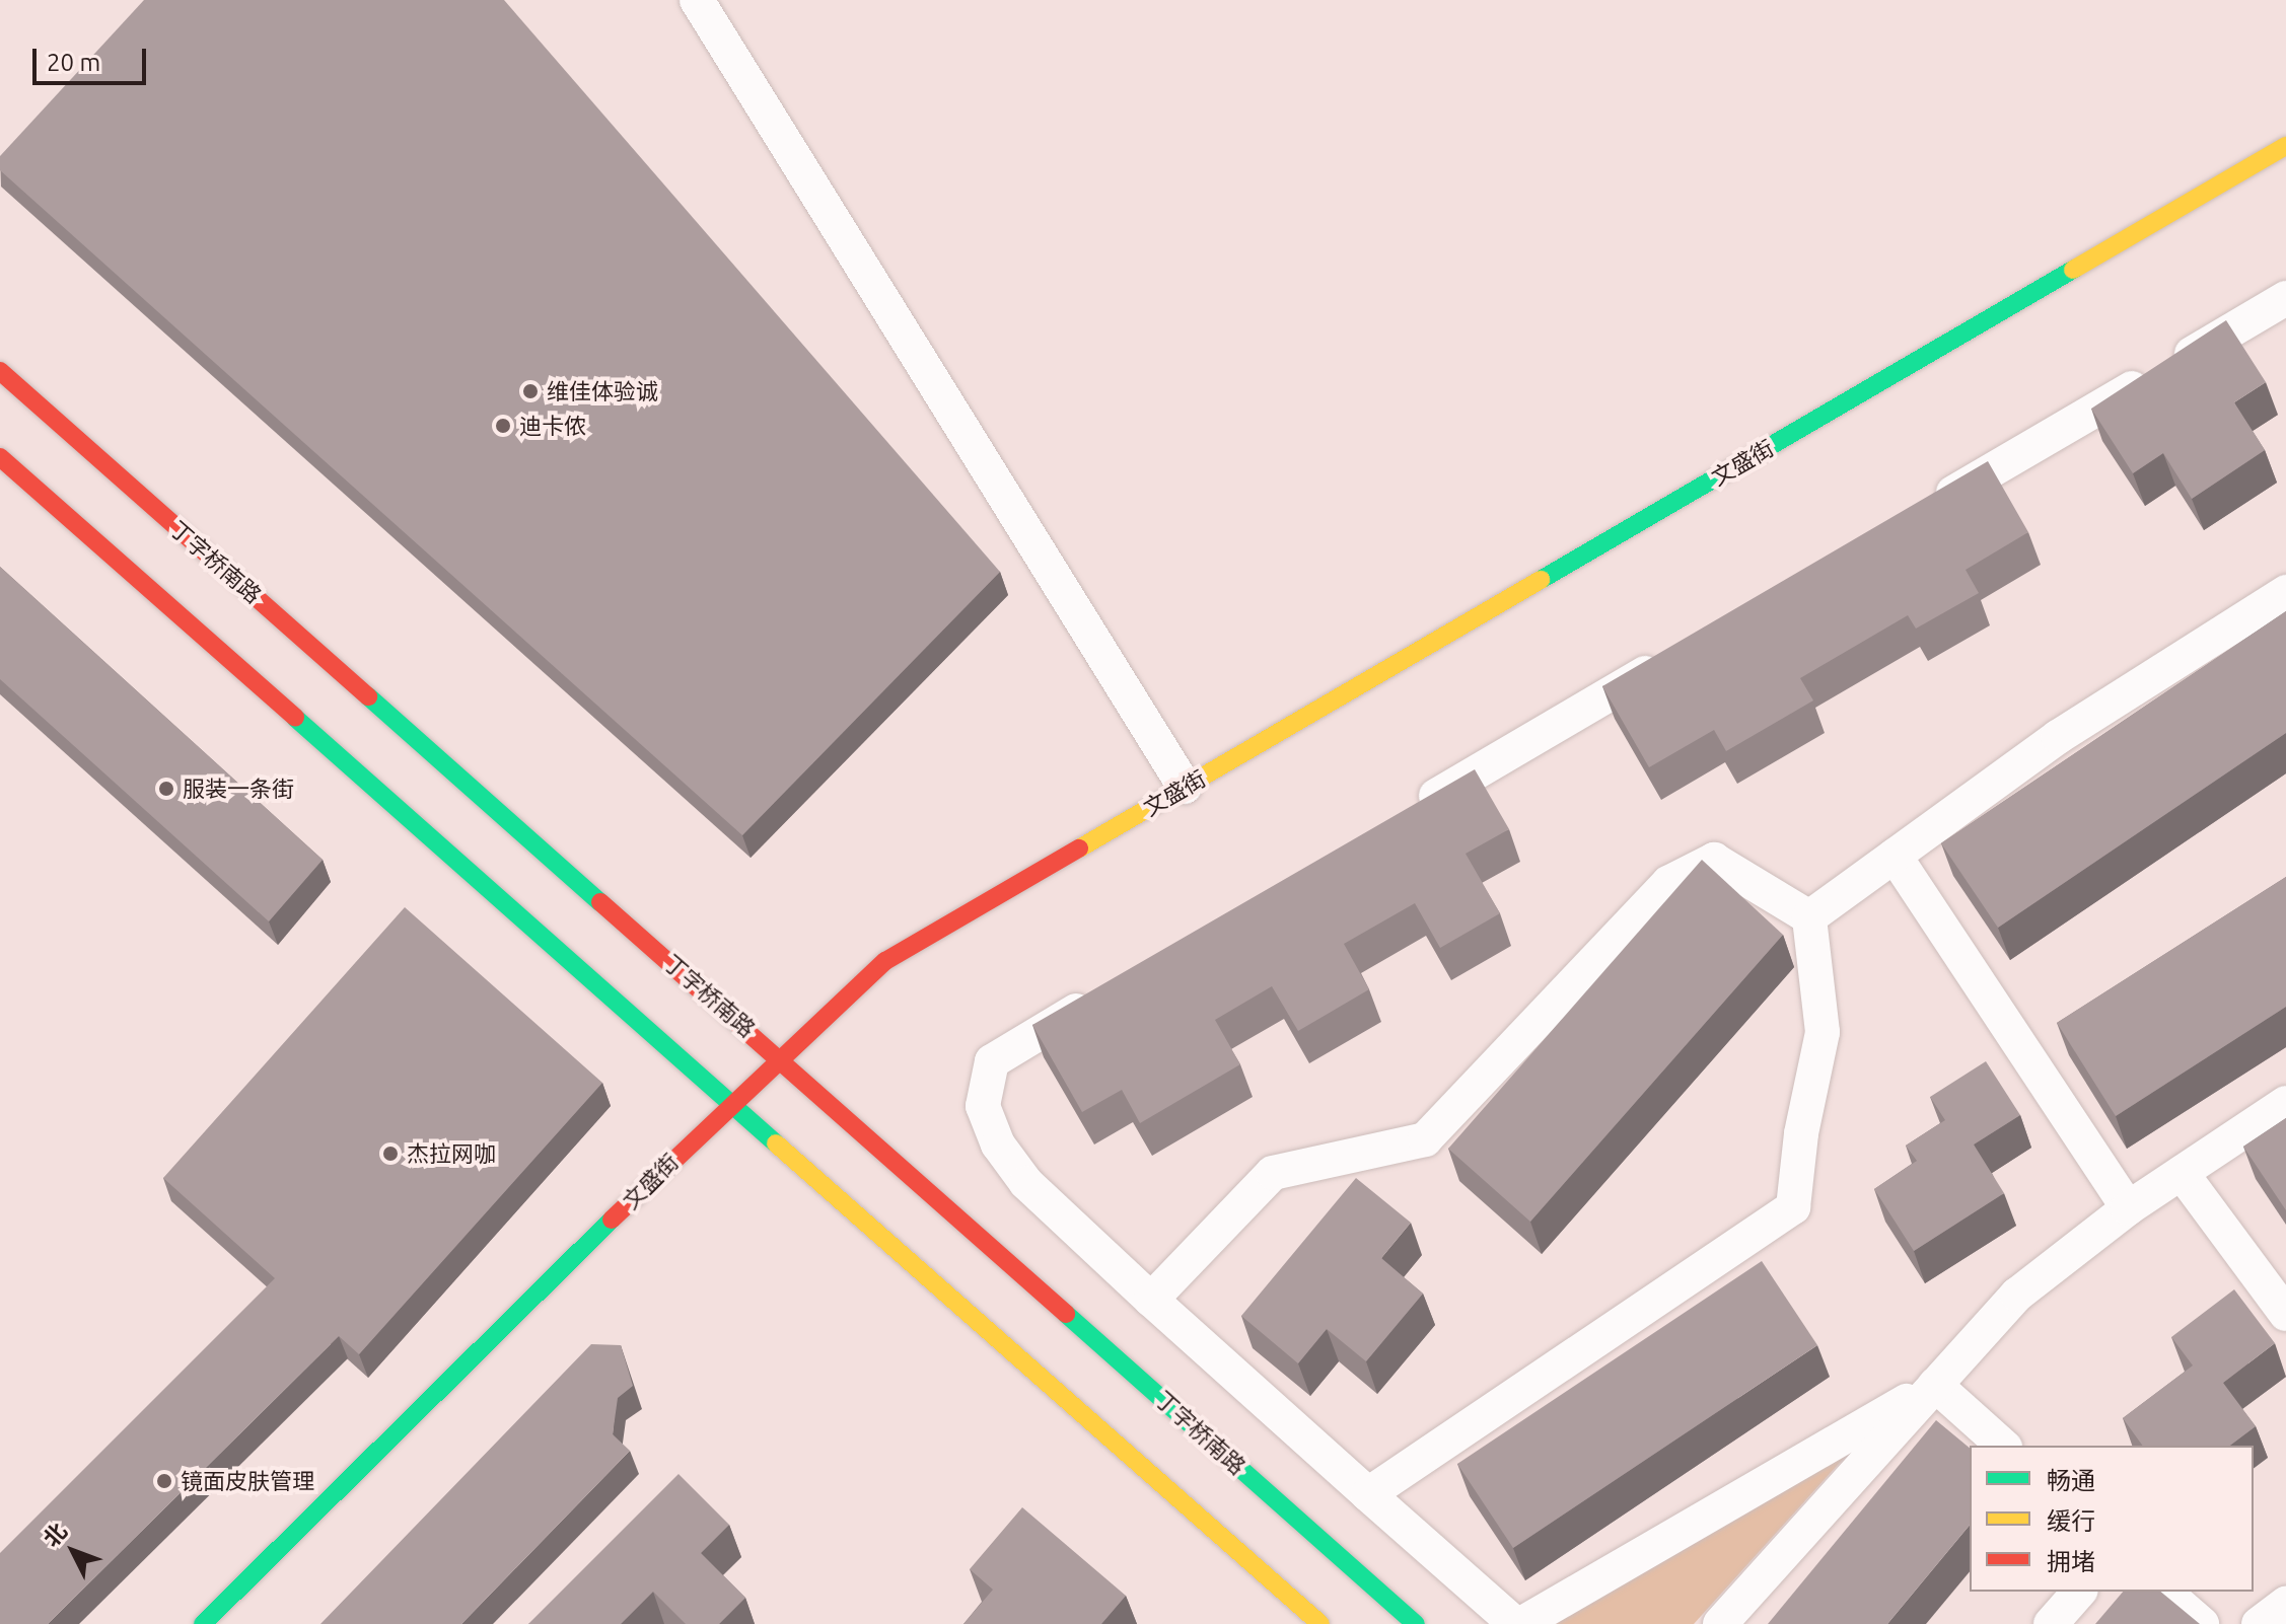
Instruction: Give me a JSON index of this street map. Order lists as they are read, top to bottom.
{
  "streets": {
    "main road": ["文盛街", "丁字桥南路"]
  },
  "crossings": [
    ["文盛街", "丁字桥南路"]
  ],
  "places": [
    "维佳体验诚",
    "迪卡侬",
    "服装一条街",
    "杰拉网咖",
    "镜面皮肤管理"
  ],
  "legend": ["畅通", "缓行", "拥堵"],
  "scale_bar": "20 m",
  "north": "top left"
}
